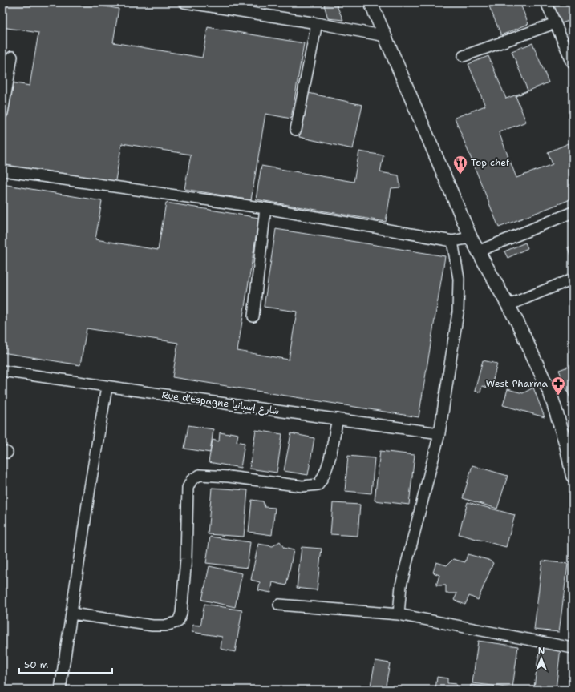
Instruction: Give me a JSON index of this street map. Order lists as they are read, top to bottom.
{
  "streets": {
    "street": ["Rue d'Espagne شارع إسبانيا"]
  },
  "places": {
    "restaurant": ["Top chef"],
    "pharmacy": ["West Pharma"]
  },
  "scale_bar": "50 m",
  "north": "top"
}
